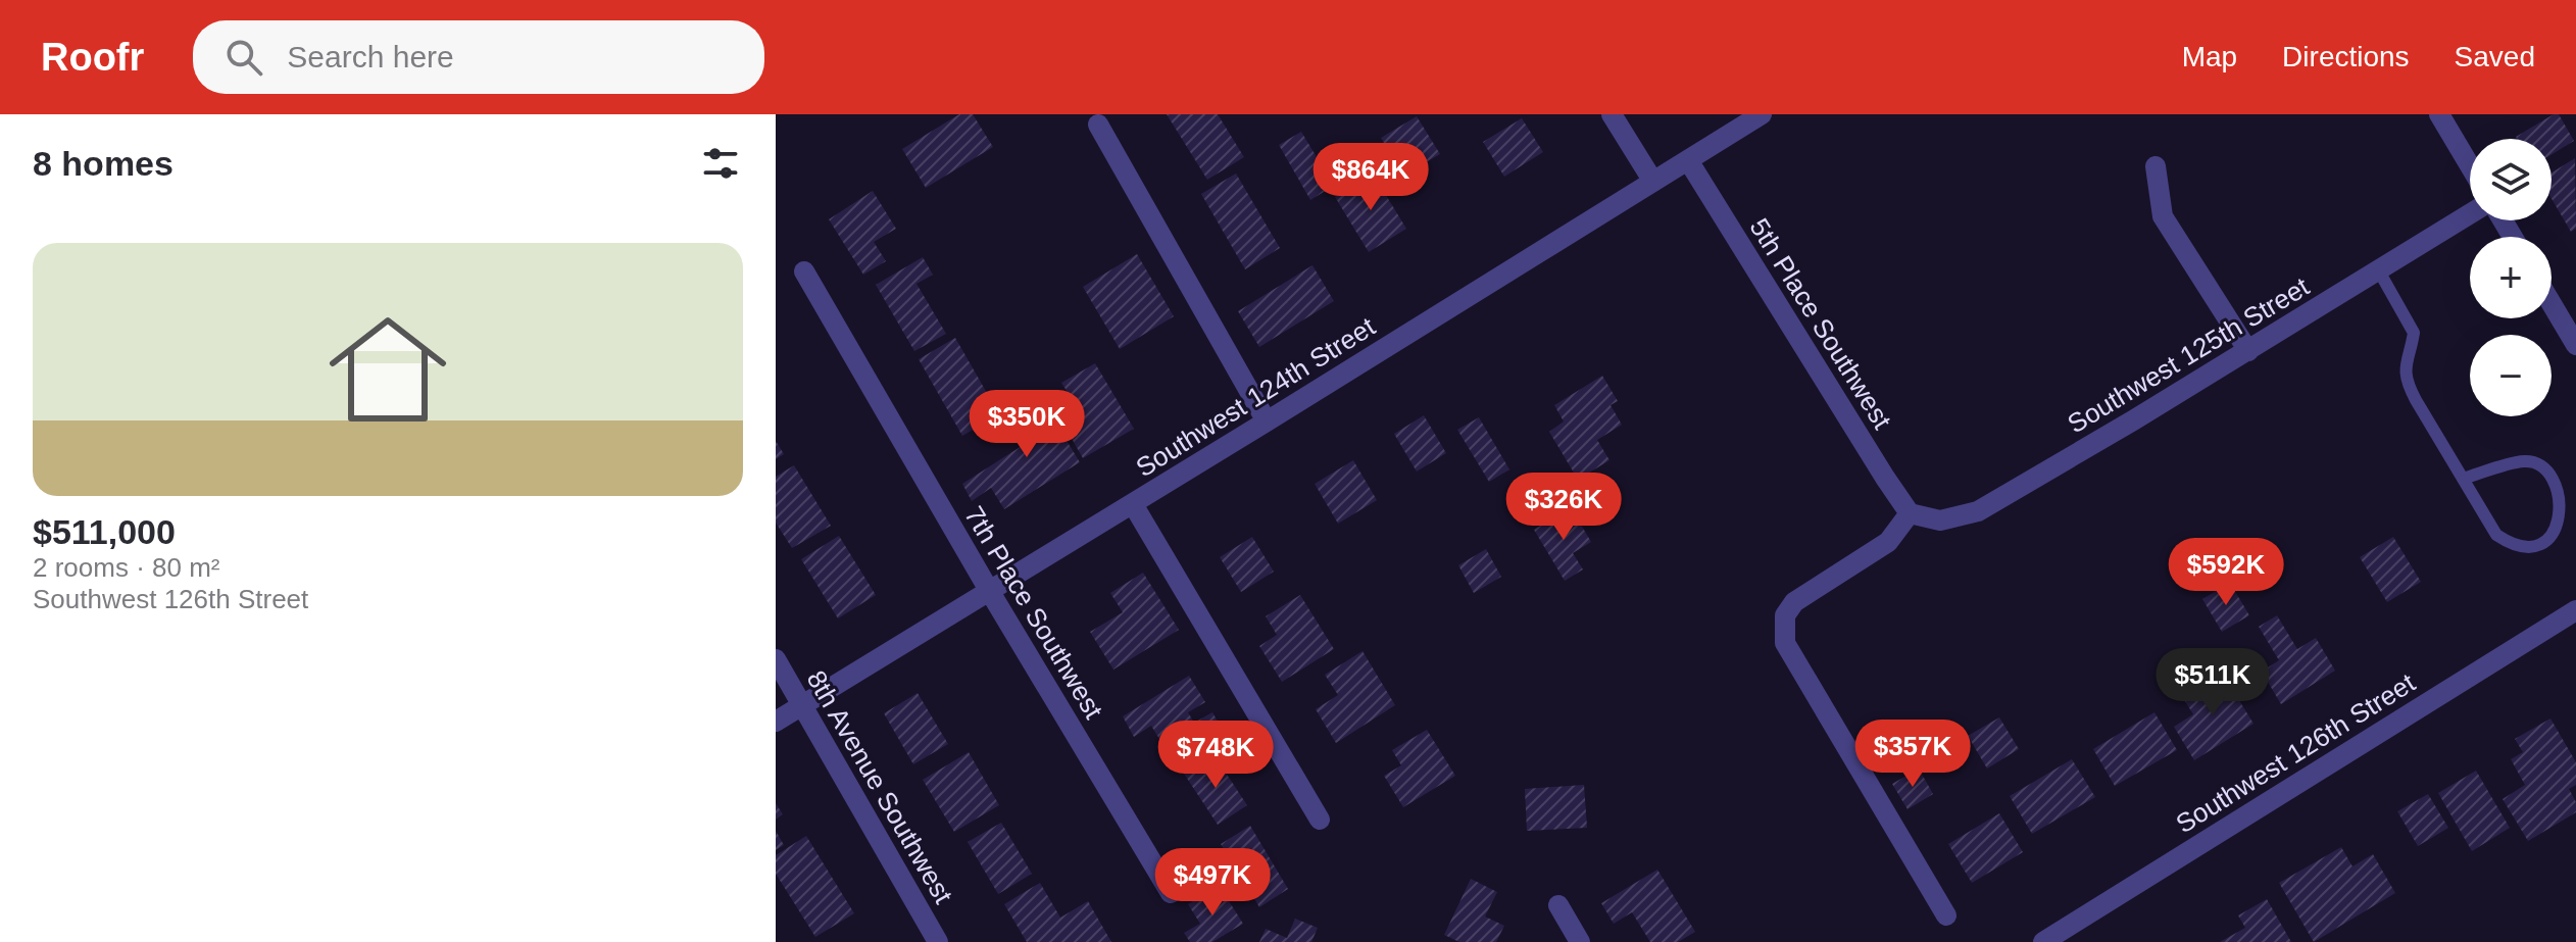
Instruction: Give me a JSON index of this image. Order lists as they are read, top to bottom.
{
  "streets": {
    "street": [
      "5th Place Southwest",
      "Southwest 125th Street",
      "Southwest 124th Street",
      "7th Place Southwest",
      "Southwest 126th Street",
      "8th Avenue Southwest"
    ]
  },
  "crossings": [
    ["5th Place Southwest", "Southwest 125th Street"],
    ["5th Place Southwest", "Southwest 124th Street"],
    ["Southwest 124th Street", "7th Place Southwest"],
    ["Southwest 124th Street", "8th Avenue Southwest"]
  ],
  "page": {
    "header": "Roofr",
    "search": "Search here",
    "nav": ["Map", "Directions", "Saved"],
    "heading": "8 homes",
    "map_buttons": ["+", "−"],
    "price": [
      "$864K",
      "$350K",
      "$326K",
      "$592K",
      "$511K",
      "$357K",
      "$748K",
      "$497K"
    ],
    "list": [
      {
        "name": "$511,000",
        "note": "2 rooms · 80 m² · Southwest 126th Street"
      }
    ]
  }
}
